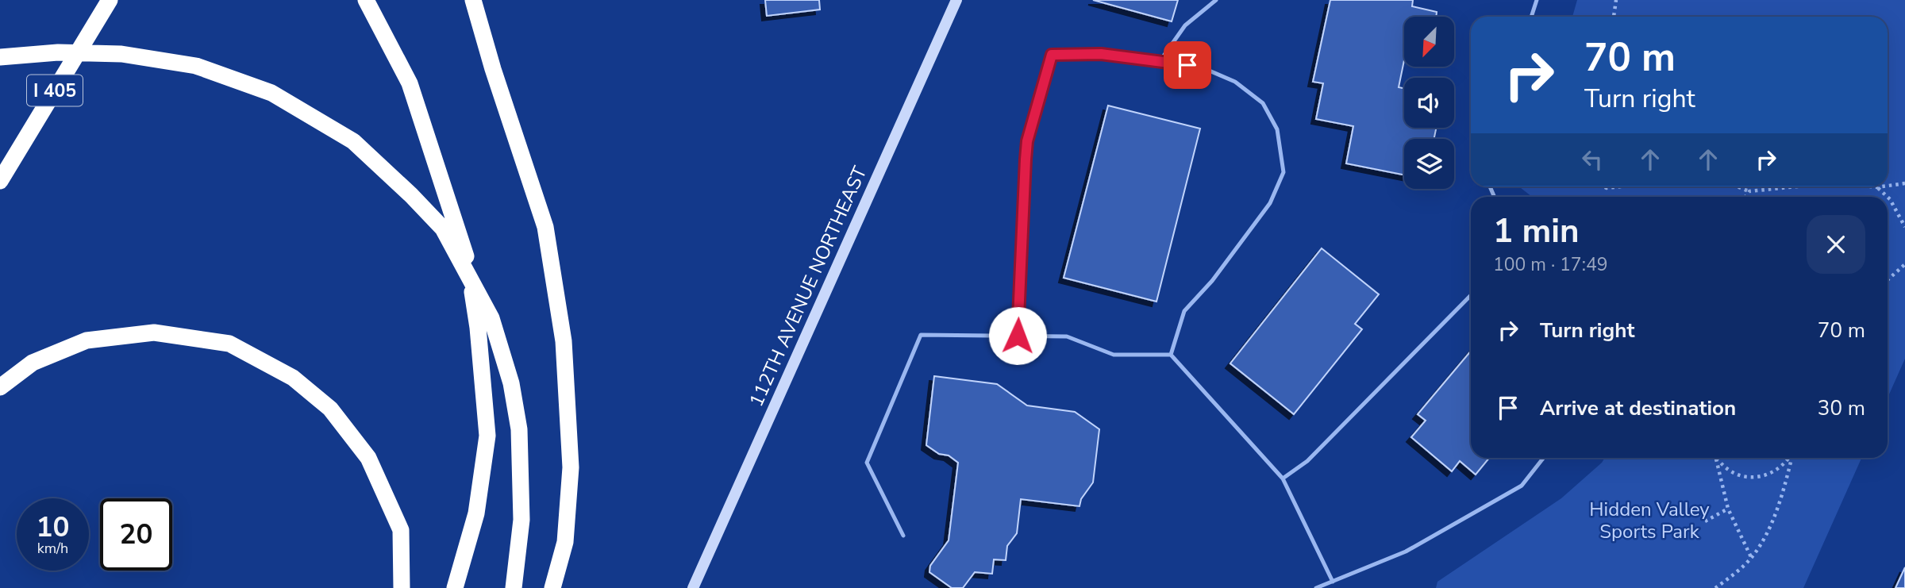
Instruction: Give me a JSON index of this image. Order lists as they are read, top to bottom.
{
  "streets": {
    "highway": ["I 405"],
    "main road": ["112TH AVENUE NORTHEAST"]
  },
  "parks": ["Hidden Valley Sports Park"],
  "north": "bottom left",
  "page": {
    "turn": ["70 m", "Turn right"],
    "heading": ["1 min", "100 m · 17:49"],
    "list": [
      {
        "name": "Turn right",
        "value": "70 m"
      },
      {
        "name": "Arrive at destination",
        "value": "30 m"
      }
    ],
    "speed": "10 km/h",
    "limit": "20"
  }
}
